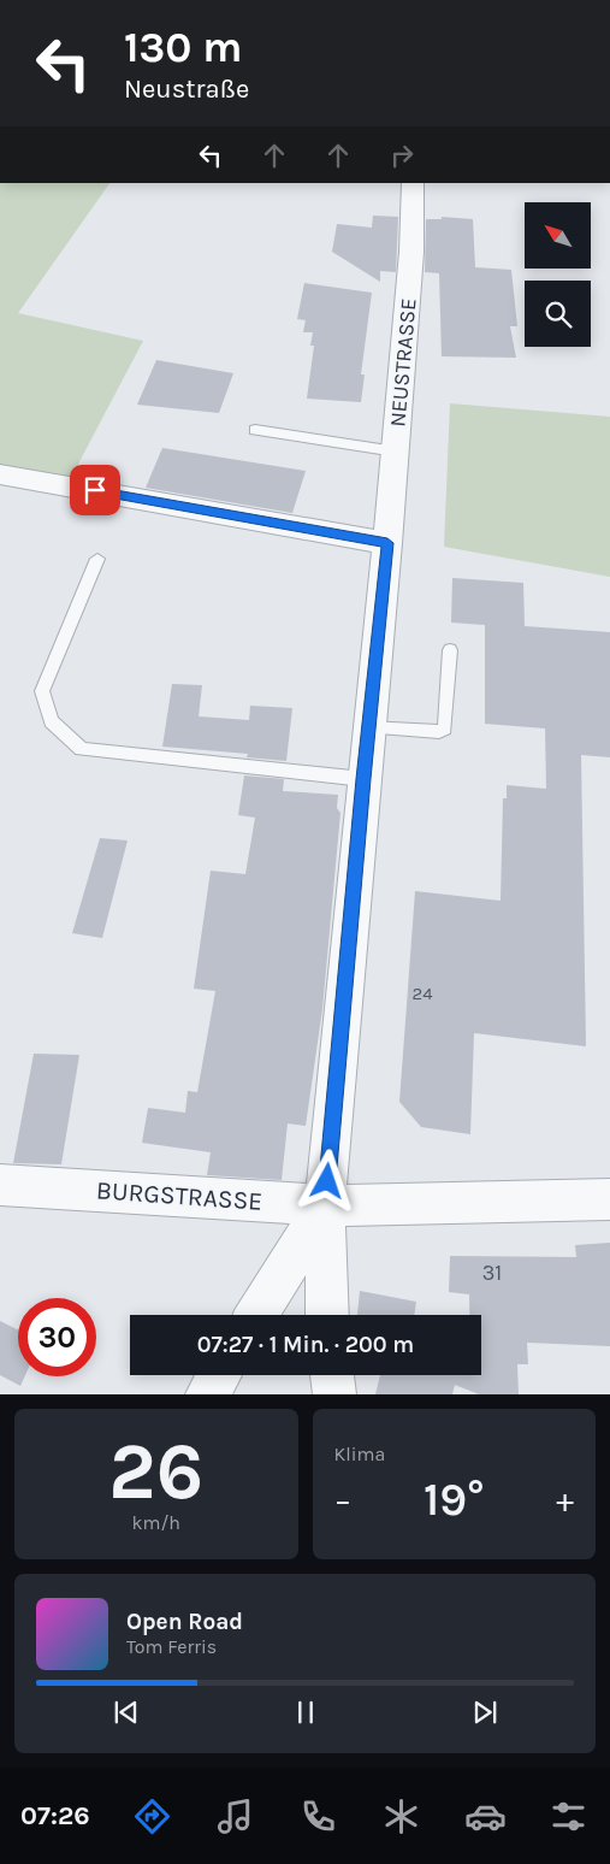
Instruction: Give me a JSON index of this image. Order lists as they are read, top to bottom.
{
  "streets": {
    "street": ["NEUSTRASSE", "BURGSTRASSE"]
  },
  "crossings": [
    ["NEUSTRASSE", "BURGSTRASSE"]
  ],
  "house_numbers": ["24", "31"],
  "north": "top left",
  "page": {
    "turn": ["130 m", "Neustraße"],
    "limit": "30",
    "trip": "07:27 · 1 Min. · 200 m",
    "tile": [
      ["26", "km/h"],
      "Klima"
    ],
    "heat": ["−", "19°", "+"],
    "song": ["Open Road", "Tom Ferris"],
    "tabs": "07:26"
  }
}
